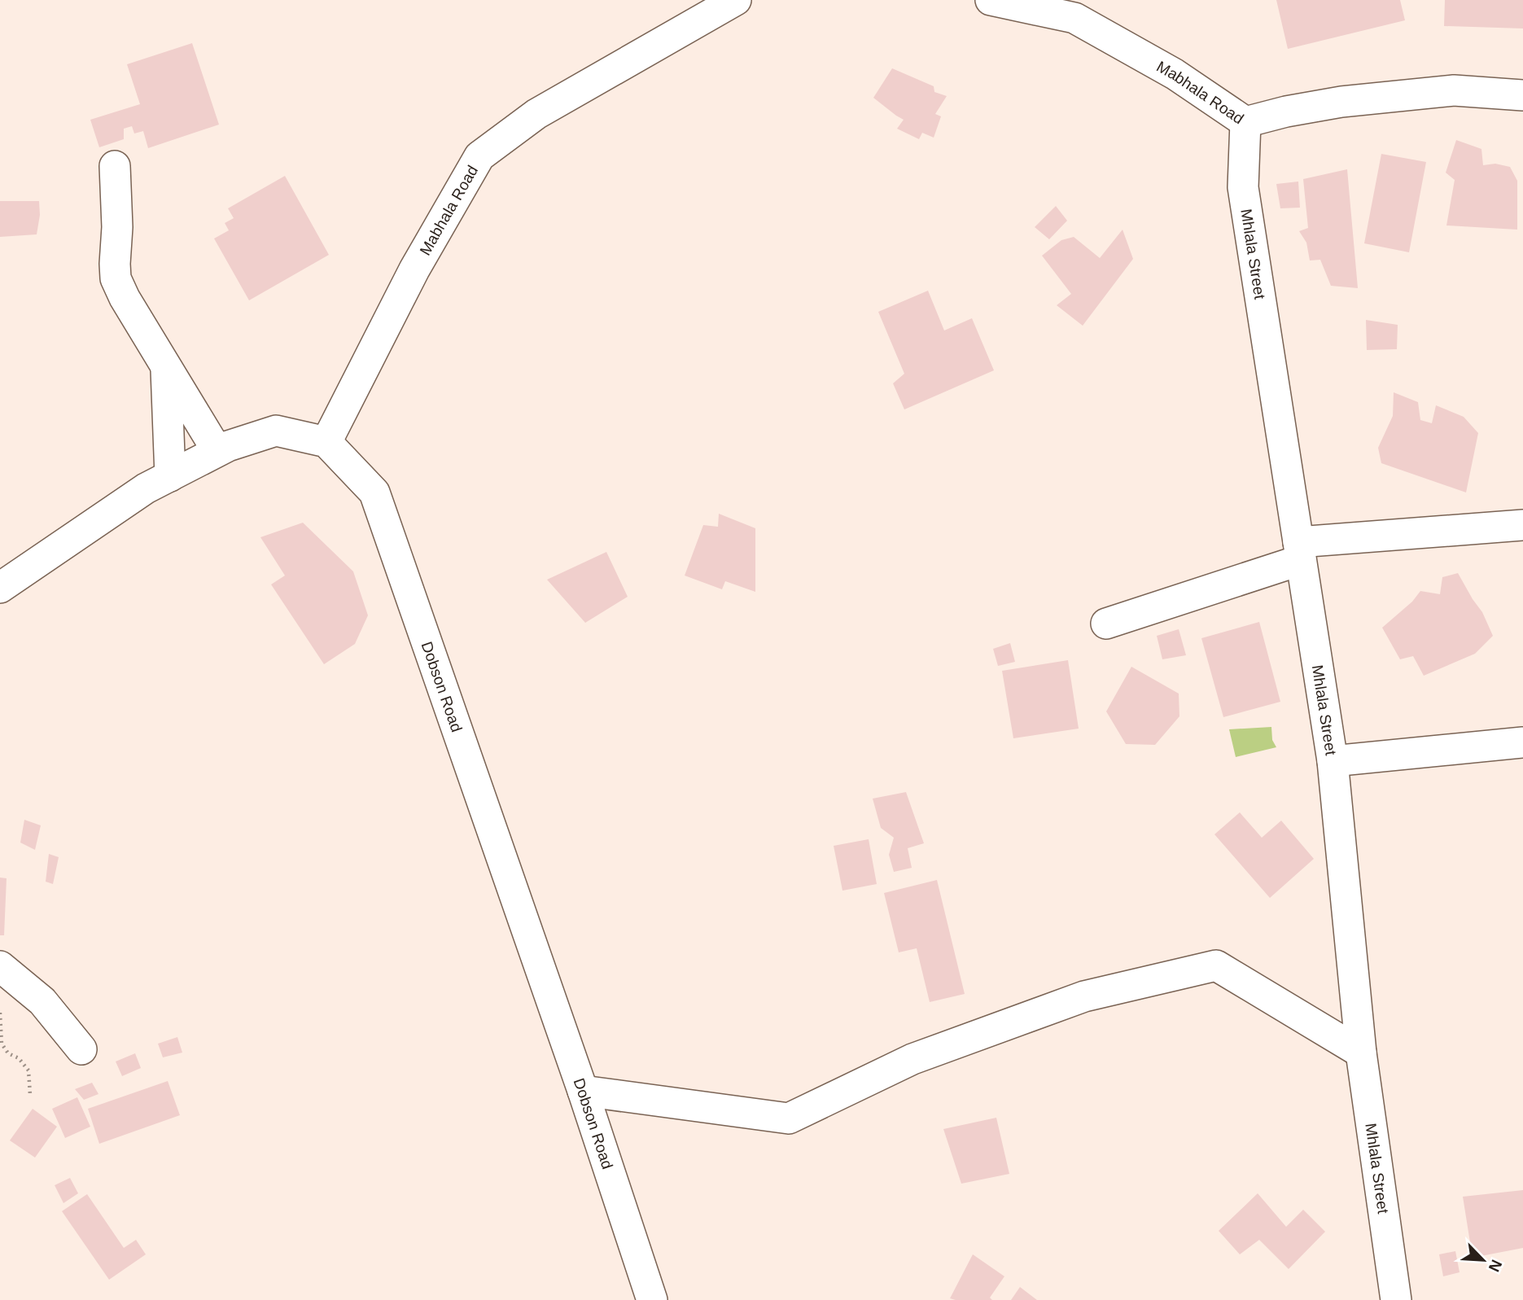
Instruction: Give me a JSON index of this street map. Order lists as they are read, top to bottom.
{
  "streets": {
    "street": ["Mabhala Road", "Mhlala Street", "Dobson Road"]
  },
  "crossings": [
    ["Mabhala Road", "Mhlala Street"],
    ["Mabhala Road", "Dobson Road"]
  ],
  "north": "bottom right"
}
